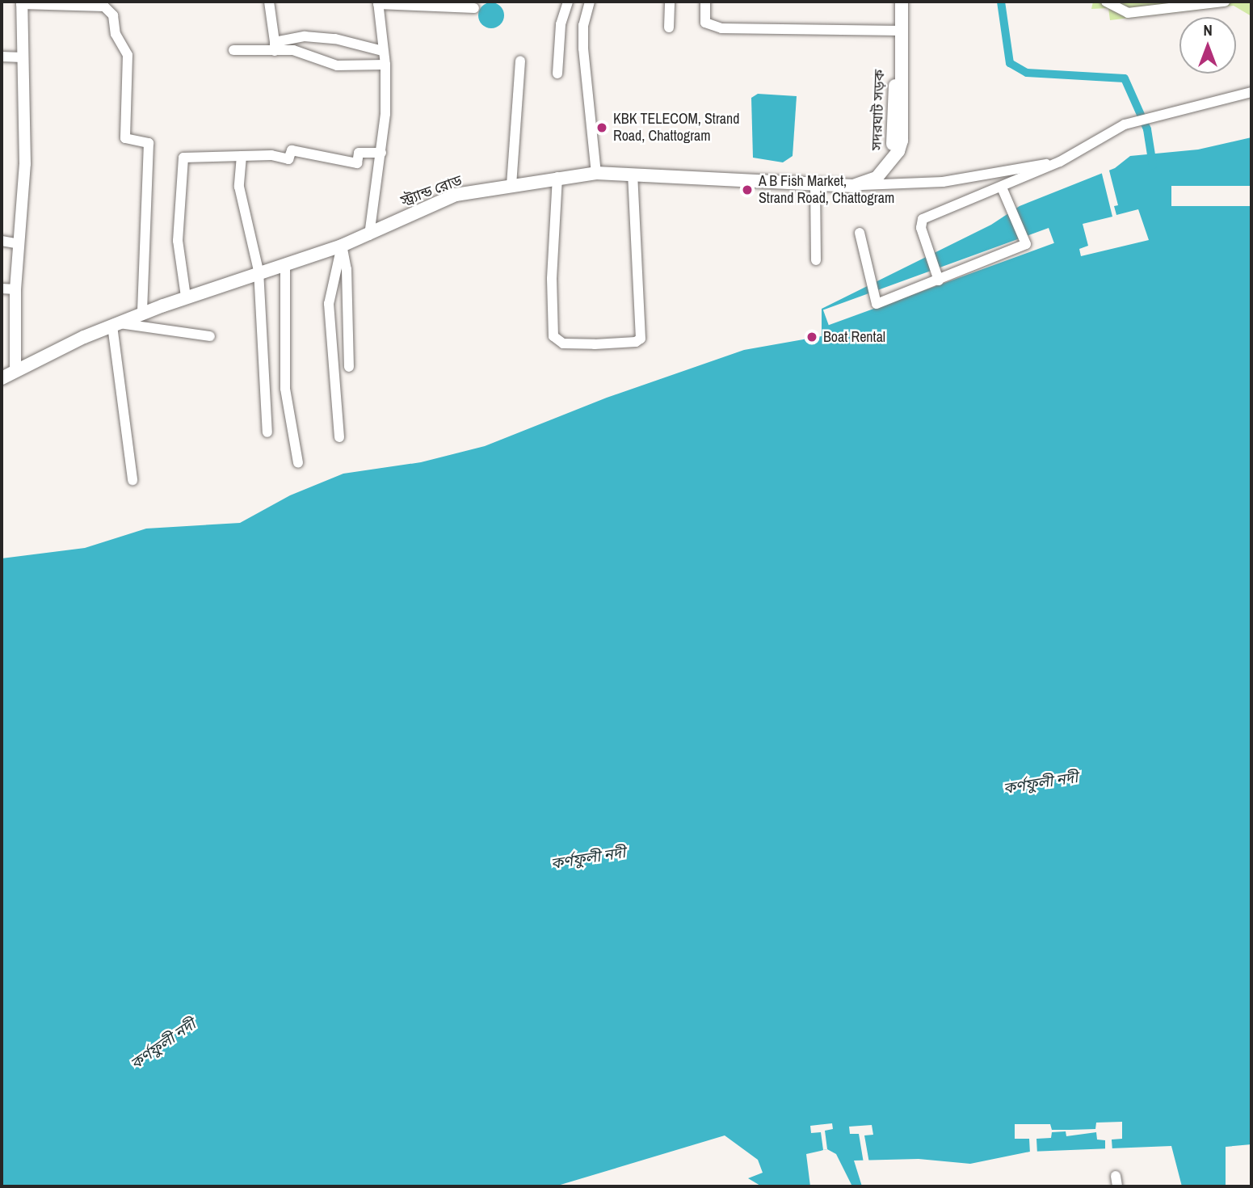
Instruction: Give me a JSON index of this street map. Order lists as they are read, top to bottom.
{
  "streets": {
    "main road": ["সদরঘাট সড়ক", "স্ট্র্যান্ড রোড"]
  },
  "crossings": [
    ["সদরঘাট সড়ক", "স্ট্র্যান্ড রোড"]
  ],
  "water": ["কর্ণফুলী নদী"],
  "places": ["KBK TELECOM, Strand Road, Chattogram", "A B Fish Market, Strand Road, Chattogram", "Boat Rental"],
  "north": "top"
}
